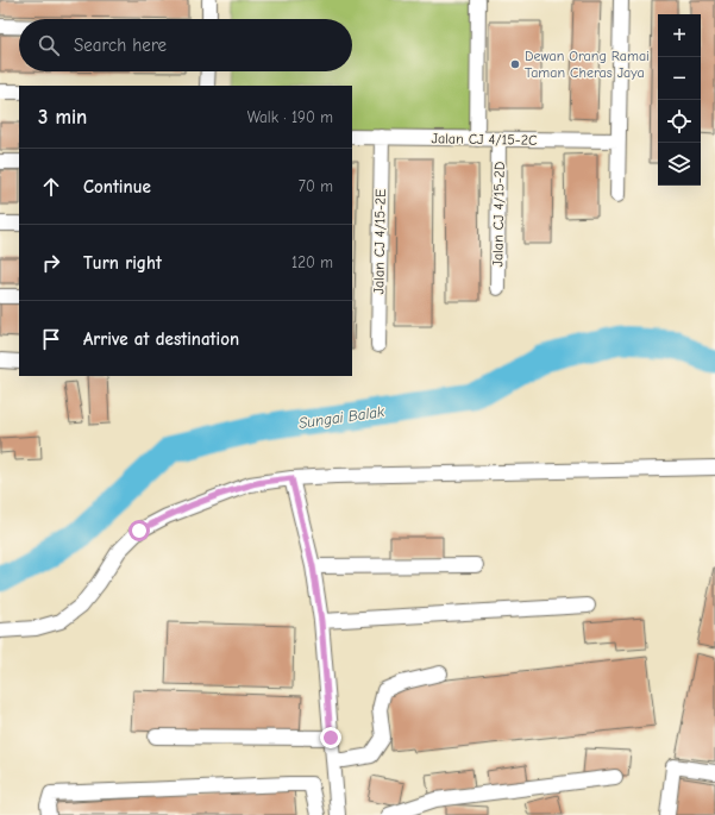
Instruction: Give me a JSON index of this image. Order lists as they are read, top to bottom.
{
  "streets": {
    "street": ["Jalan CJ 4/15-2C", "Jalan CJ 4/15-2D", "Jalan CJ 4/15-2E"]
  },
  "crossings": [
    ["Jalan CJ 4/15-2C", "Jalan CJ 4/15-2D"],
    ["Jalan CJ 4/15-2C", "Jalan CJ 4/15-2E"]
  ],
  "water": ["Sungai Balak"],
  "places": ["Dewan Orang Ramai Taman Cheras Jaya"],
  "page": {
    "map_buttons": ["+", "−"],
    "search": "Search here",
    "heading": ["3 min", "Walk · 190 m"],
    "list": [
      ["Continue", "70 m"],
      ["Turn right", "120 m"],
      "Arrive at destination"
    ]
  }
}
